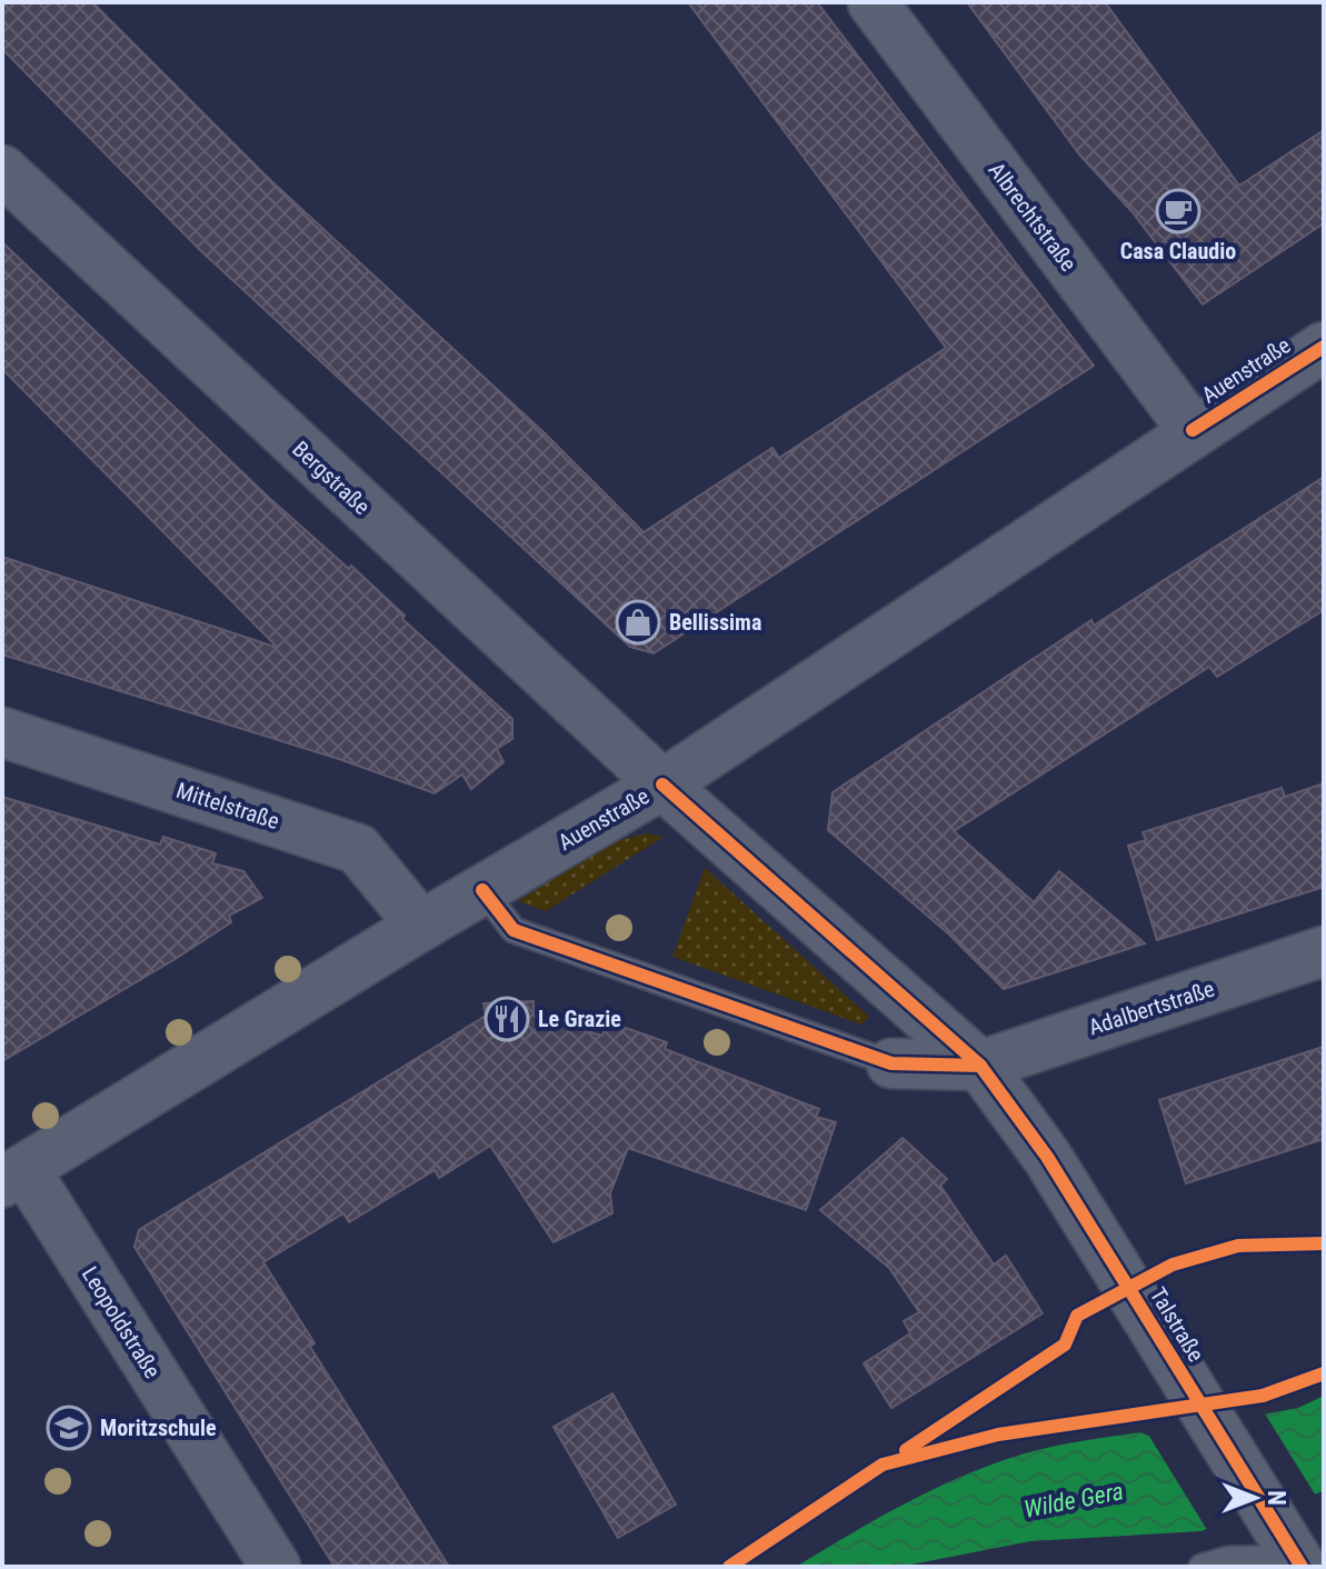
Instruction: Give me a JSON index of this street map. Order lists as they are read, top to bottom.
{
  "streets": {
    "street": [
      "Albrechtstraße",
      "Auenstraße",
      "Bergstraße",
      "Mittelstraße",
      "Adalbertstraße",
      "Leopoldstraße",
      "Talstraße"
    ]
  },
  "crossings": [
    ["Albrechtstraße", "Auenstraße"],
    ["Auenstraße", "Bergstraße"],
    ["Auenstraße", "Mittelstraße"],
    ["Auenstraße", "Leopoldstraße"],
    ["Auenstraße", "Talstraße"],
    ["Bergstraße", "Talstraße"],
    ["Adalbertstraße", "Talstraße"]
  ],
  "water": ["Wilde Gera"],
  "places": {
    "cafe": ["Casa Claudio"],
    "shop": ["Bellissima"],
    "restaurant": ["Le Grazie"],
    "school or university": ["Moritzschule"]
  },
  "north": "right"
}
